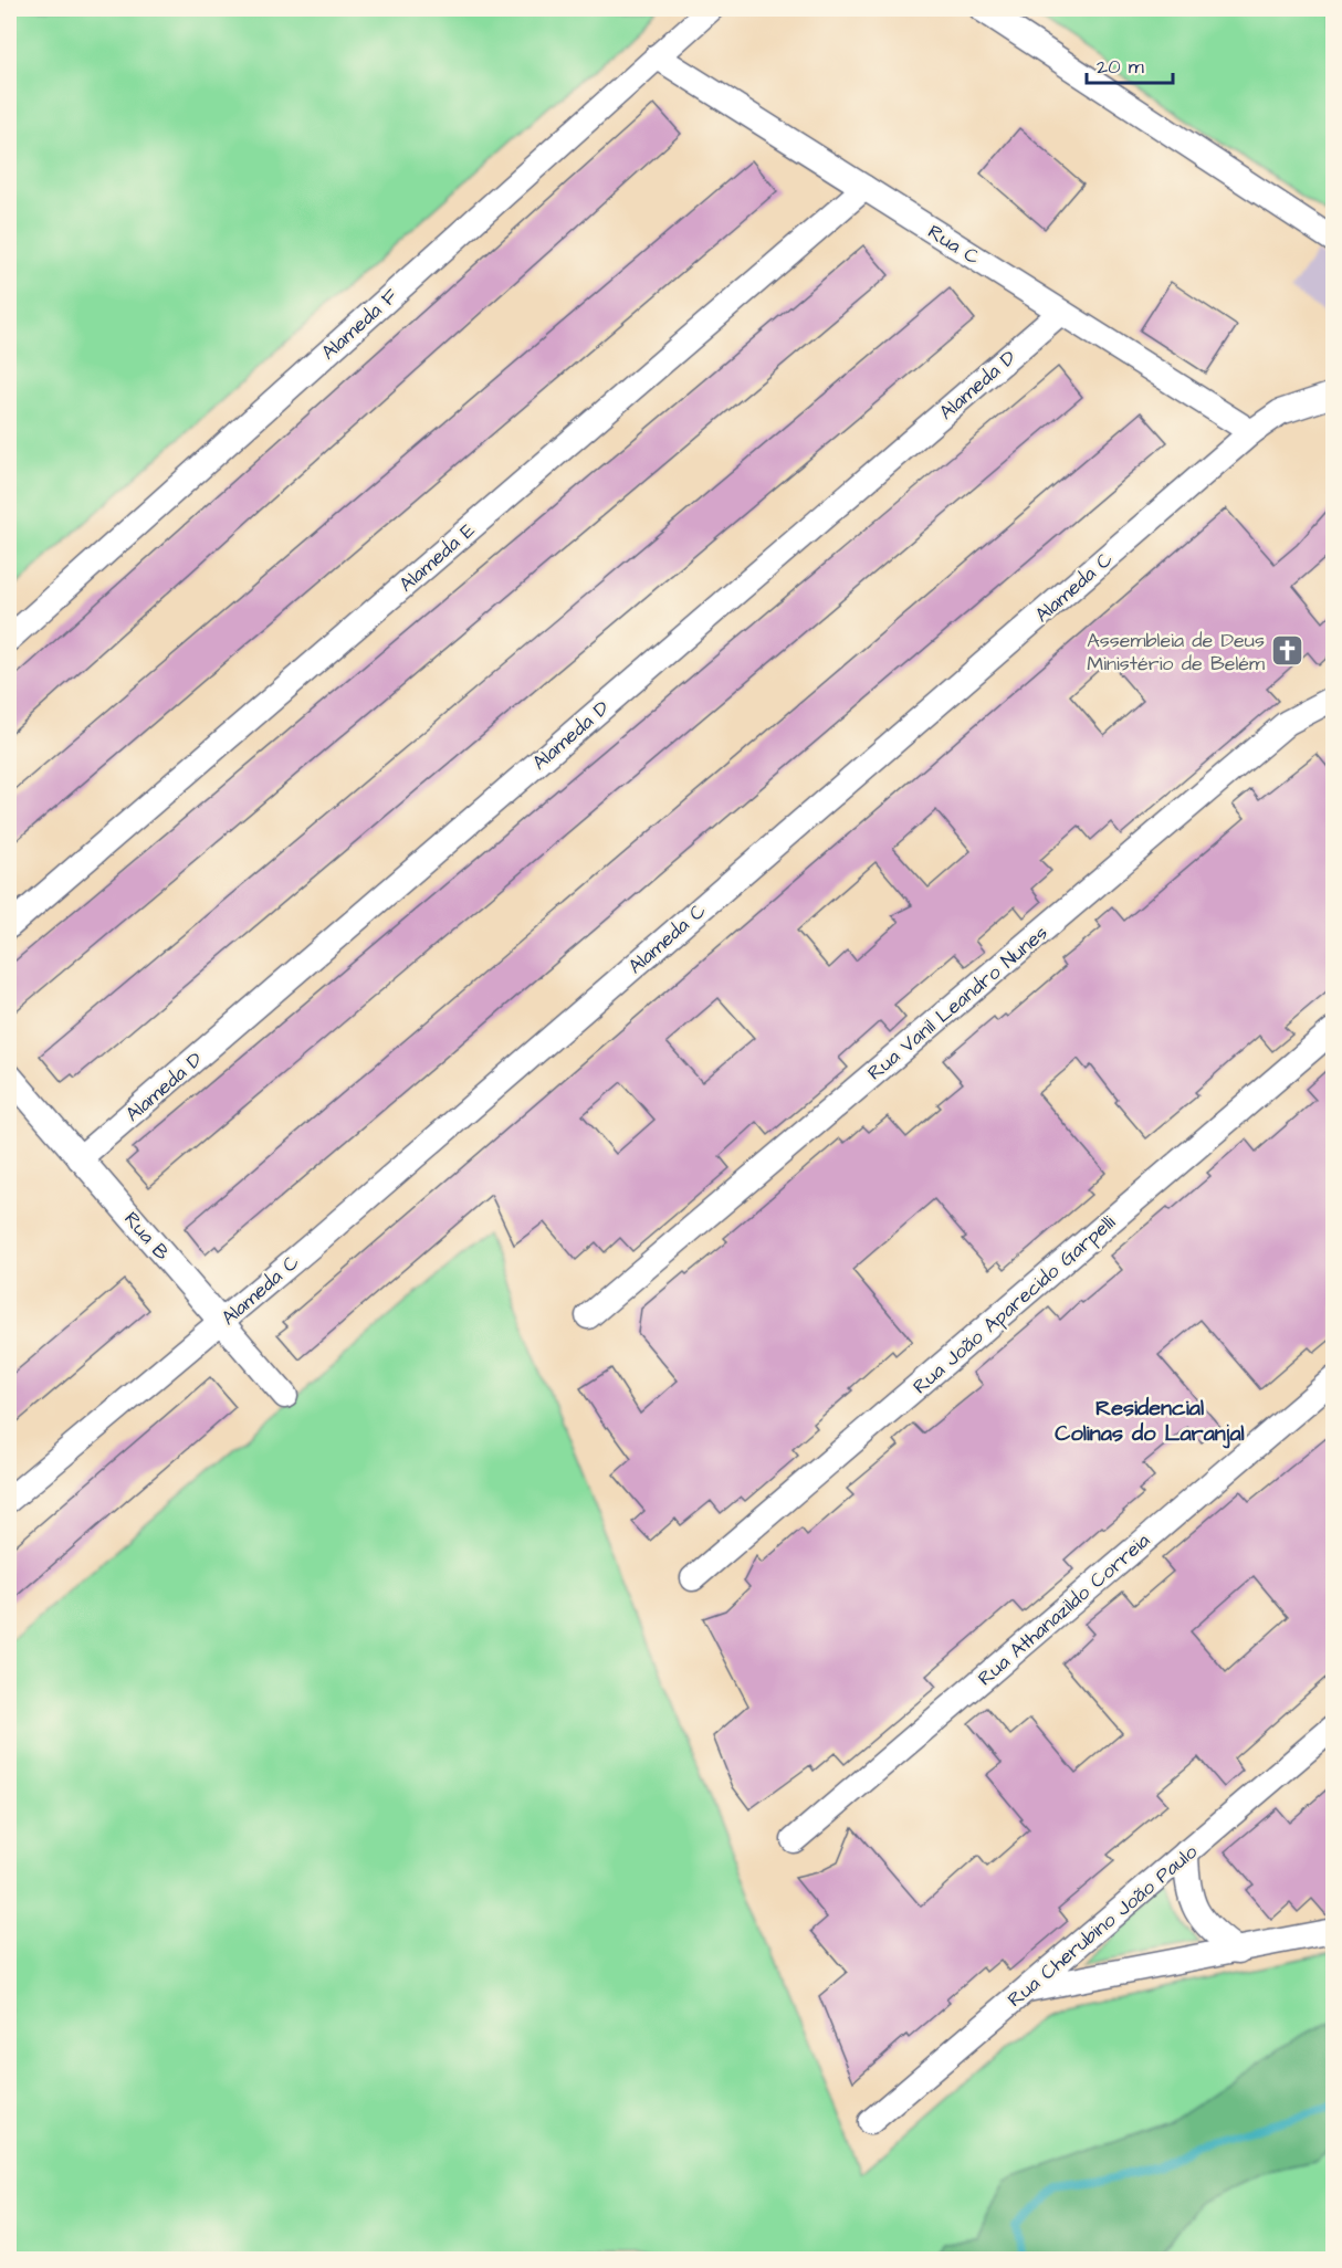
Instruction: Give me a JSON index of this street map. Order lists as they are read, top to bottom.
{
  "streets": {
    "street": [
      "Rua C",
      "Alameda F",
      "Alameda D",
      "Alameda E",
      "Alameda C",
      "Rua Vanil Leandro Nunes",
      "Rua B",
      "Rua João Aparecido Garpelli",
      "Rua Athanazildo Correia",
      "Rua Cherubino João Paulo"
    ]
  },
  "crossings": [
    ["Rua C", "Alameda F"],
    ["Rua C", "Alameda D"],
    ["Rua C", "Alameda E"],
    ["Rua C", "Alameda C"],
    ["Alameda D", "Rua B"],
    ["Alameda C", "Rua B"]
  ],
  "districts": ["Residencial Colinas do Laranjal"],
  "places": {
    "church": ["Assembleia de Deus Ministério de Belém"]
  },
  "scale_bar": "20 m"
}
